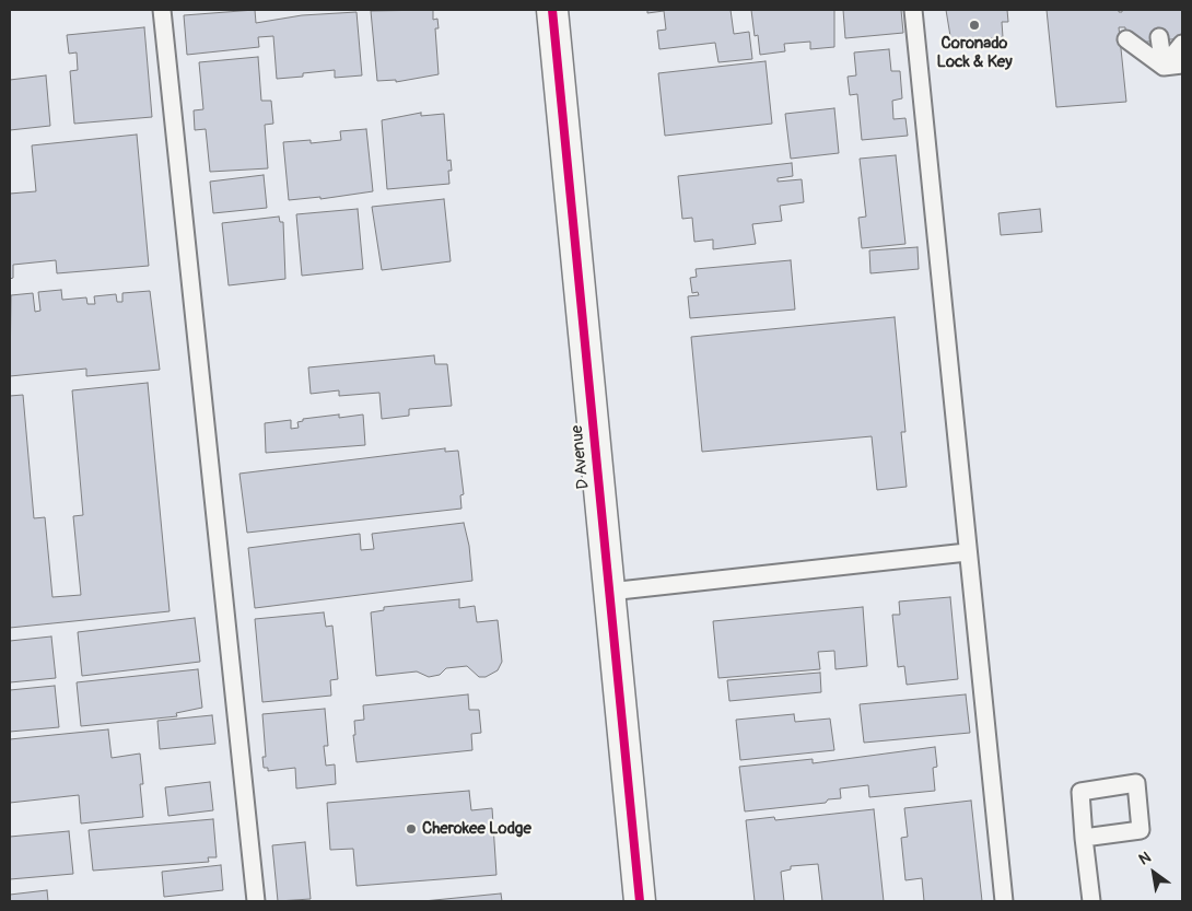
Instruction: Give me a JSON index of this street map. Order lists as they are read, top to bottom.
{
  "streets": {
    "street": ["D Avenue"]
  },
  "places": ["Coronado Lock & Key", "Cherokee Lodge"],
  "north": "top left"
}
